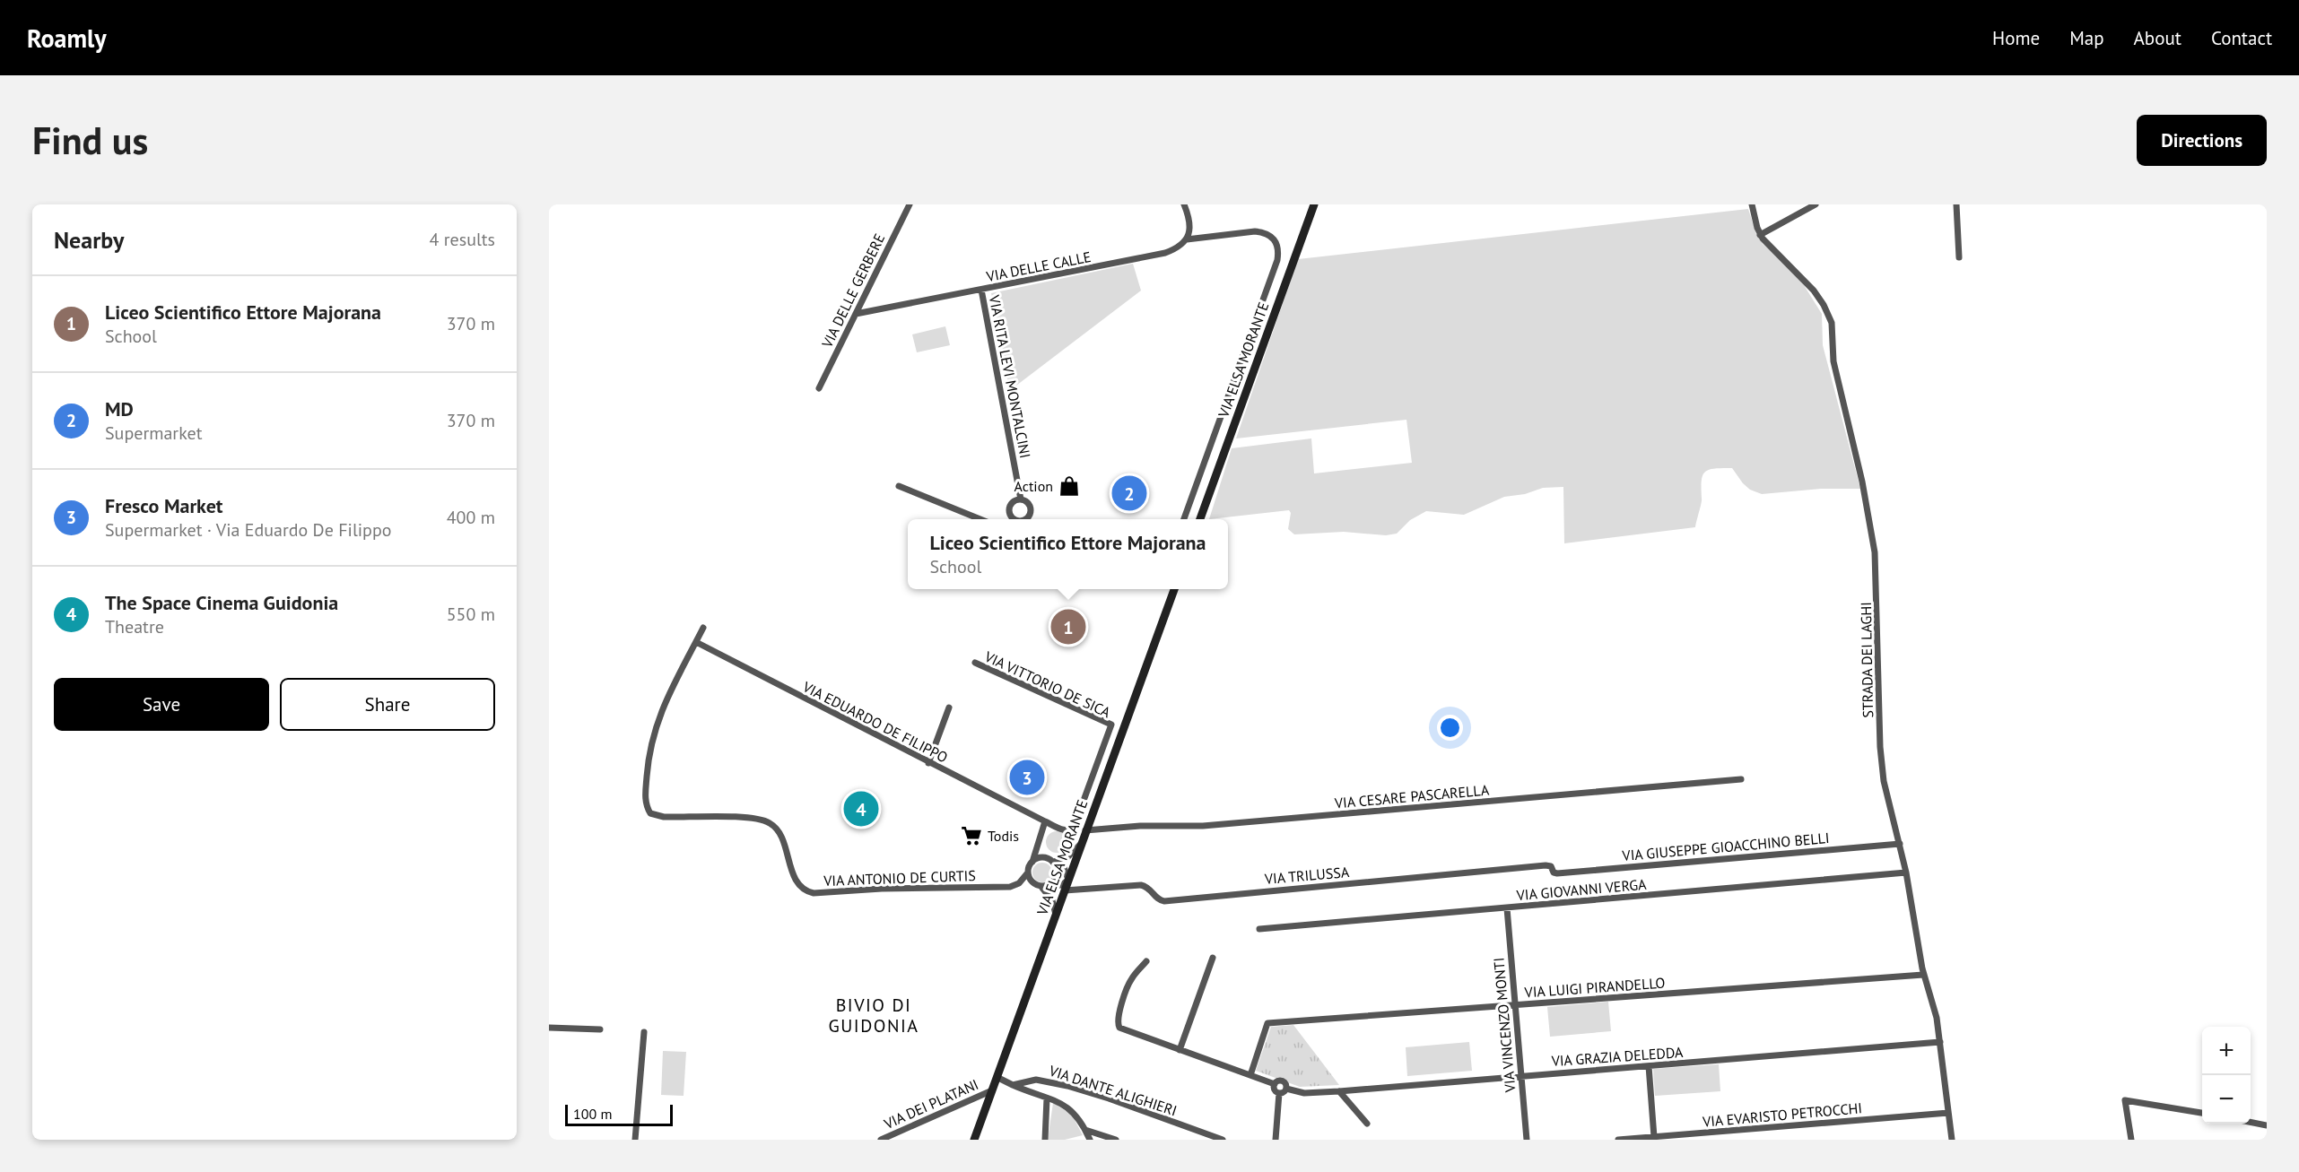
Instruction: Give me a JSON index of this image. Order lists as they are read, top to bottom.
{
  "streets": {
    "street": [
      "VIA DELLE CALLE",
      "VIA DELLE GERBERE",
      "VIA ELSA MORANTE",
      "VIA RITA LEVI MONTALCINI",
      "STRADA DEI LAGHI",
      "VIA VITTORIO DE SICA",
      "VIA EDUARDO DE FILIPPO",
      "VIA CESARE PASCARELLA",
      "VIA GIUSEPPE GIOACCHINO BELLI",
      "VIA TRILUSSA",
      "VIA ANTONIO DE CURTIS",
      "VIA GIOVANNI VERGA",
      "VIA LUIGI PIRANDELLO",
      "VIA VINCENZO MONTI",
      "VIA GRAZIA DELEDDA",
      "VIA DANTE ALIGHIERI",
      "VIA DEI PLATANI",
      "VIA EVARISTO PETROCCHI"
    ]
  },
  "crossings": [
    ["VIA DELLE CALLE", "VIA DELLE GERBERE"],
    ["VIA DELLE CALLE", "VIA RITA LEVI MONTALCINI"],
    ["VIA ELSA MORANTE", "VIA CESARE PASCARELLA"],
    ["VIA ELSA MORANTE", "VIA TRILUSSA"],
    ["VIA ELSA MORANTE", "VIA DEI PLATANI"],
    ["STRADA DEI LAGHI", "VIA GIUSEPPE GIOACCHINO BELLI"],
    ["STRADA DEI LAGHI", "VIA GIOVANNI VERGA"],
    ["STRADA DEI LAGHI", "VIA LUIGI PIRANDELLO"],
    ["STRADA DEI LAGHI", "VIA GRAZIA DELEDDA"],
    ["STRADA DEI LAGHI", "VIA EVARISTO PETROCCHI"],
    ["VIA VITTORIO DE SICA", "VIA EDUARDO DE FILIPPO"],
    ["VIA EDUARDO DE FILIPPO", "VIA ANTONIO DE CURTIS"],
    ["VIA GIUSEPPE GIOACCHINO BELLI", "VIA TRILUSSA"],
    ["VIA GIOVANNI VERGA", "VIA VINCENZO MONTI"],
    ["VIA LUIGI PIRANDELLO", "VIA VINCENZO MONTI"],
    ["VIA VINCENZO MONTI", "VIA GRAZIA DELEDDA"]
  ],
  "districts": ["BIVIO DI GUIDONIA"],
  "places": {
    "shop": ["Action"],
    "supermarket": ["Todis"]
  },
  "scale_bar": "100 m",
  "page": {
    "header": "Roamly",
    "nav": [
      "Home",
      "Map",
      "About",
      "Contact"
    ],
    "buttons": [
      "Directions",
      ["Save", "Share"]
    ],
    "title": "Find us",
    "heading": ["Nearby", "4 results"],
    "list": [
      {
        "mark": "1",
        "name": "Liceo Scientifico Ettore Majorana",
        "note": "School",
        "value": "370 m"
      },
      {
        "mark": "2",
        "name": "MD",
        "note": "Supermarket",
        "value": "370 m"
      },
      {
        "mark": "3",
        "name": "Fresco Market",
        "note": "Supermarket · Via Eduardo De Filippo",
        "value": "400 m"
      },
      {
        "mark": "4",
        "name": "The Space Cinema Guidonia",
        "note": "Theatre",
        "value": "550 m"
      }
    ],
    "pins": [
      "2",
      "1",
      "3",
      "4"
    ],
    "popup": ["Liceo Scientifico Ettore Majorana", "School"],
    "map_buttons": ["+", "−"],
    "scale": "100 m"
  }
}
